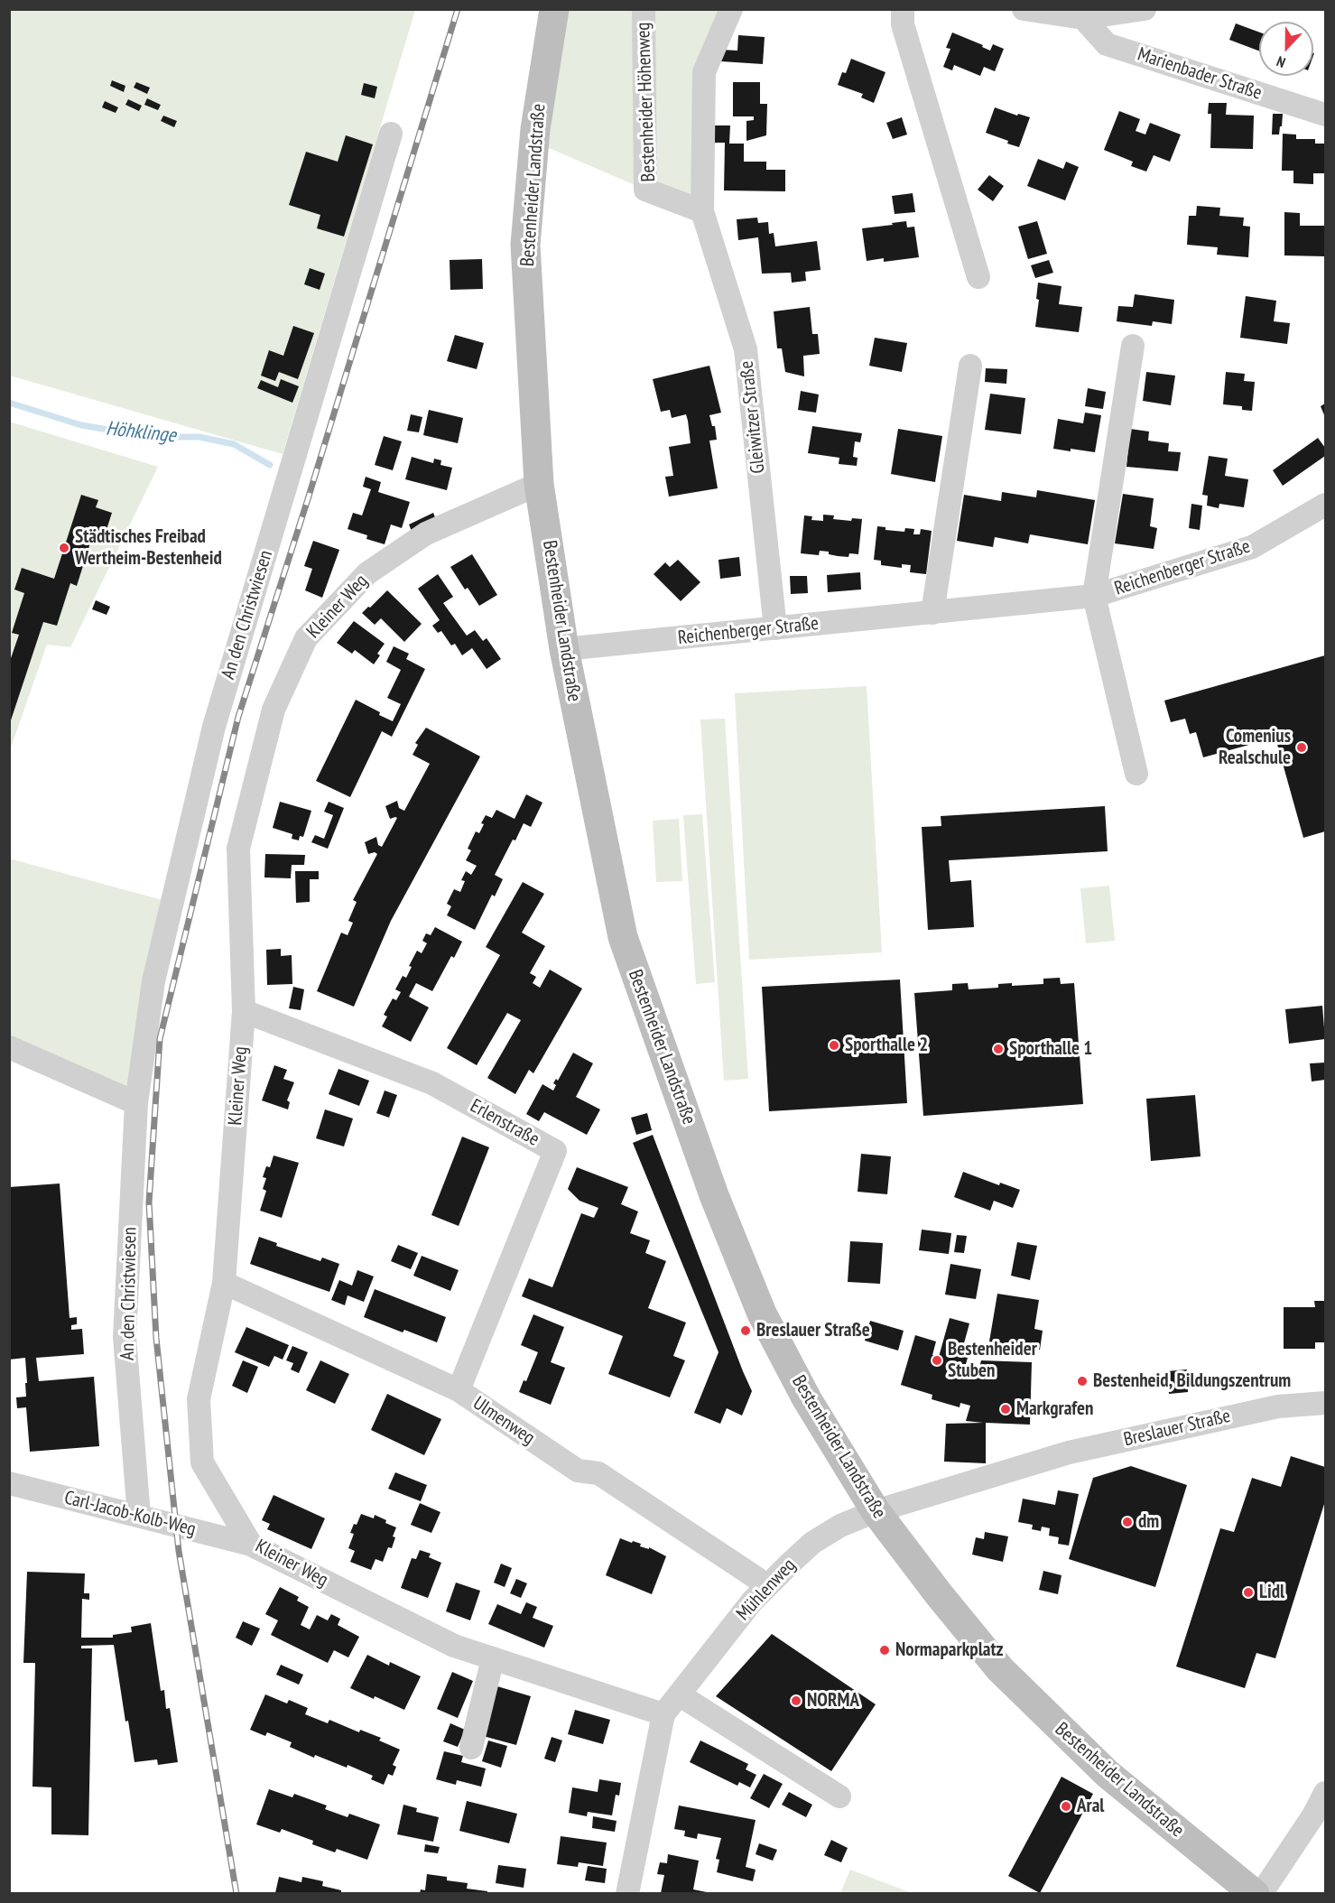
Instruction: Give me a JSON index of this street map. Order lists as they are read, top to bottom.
{
  "streets": {
    "main road": ["Bestenheider Landstraße"],
    "street": [
      "Marienbader Straße",
      "Bestenheider Höhenweg",
      "Gleiwitzer Straße",
      "Reichenberger Straße",
      "Kleiner Weg",
      "An den Christwiesen",
      "Erlenstraße",
      "Ulmenweg",
      "Breslauer Straße",
      "Carl-Jacob-Kolb-Weg",
      "Mühlenweg"
    ]
  },
  "crossings": [
    ["Bestenheider Höhenweg", "Gleiwitzer Straße"],
    ["Bestenheider Landstraße", "Reichenberger Straße"],
    ["Bestenheider Landstraße", "Kleiner Weg"],
    ["Bestenheider Landstraße", "Breslauer Straße"],
    ["Bestenheider Landstraße", "Mühlenweg"],
    ["Gleiwitzer Straße", "Reichenberger Straße"],
    ["Kleiner Weg", "Erlenstraße"],
    ["Kleiner Weg", "Ulmenweg"],
    ["Kleiner Weg", "Carl-Jacob-Kolb-Weg"],
    ["Kleiner Weg", "Mühlenweg"],
    ["An den Christwiesen", "Carl-Jacob-Kolb-Weg"],
    ["Erlenstraße", "Ulmenweg"],
    ["Ulmenweg", "Mühlenweg"],
    ["Breslauer Straße", "Mühlenweg"]
  ],
  "water": ["Höhklinge"],
  "places": [
    "Städtisches Freibad Wertheim-Bestenheid",
    "Comenius Realschule",
    "Sporthalle 2",
    "Sporthalle 1",
    "Breslauer Straße",
    "Bestenheider Stuben",
    "Bestenheid, Bildungszentrum",
    "Markgrafen",
    "dm",
    "Lidl",
    "Normaparkplatz",
    "NORMA",
    "Aral"
  ],
  "north": "bottom"
}
